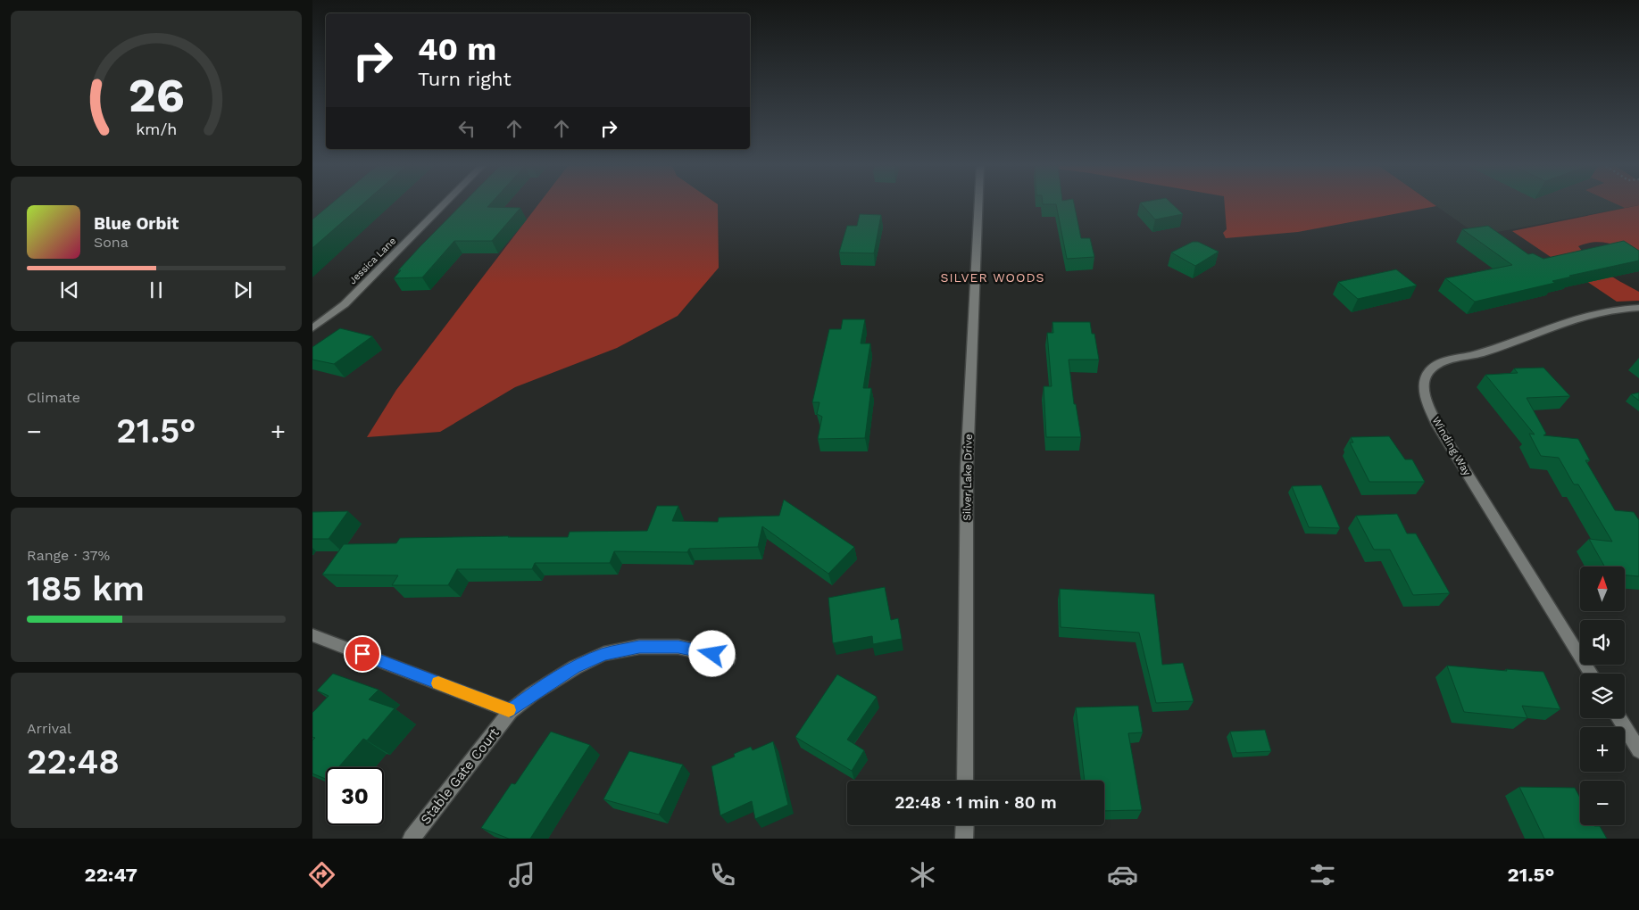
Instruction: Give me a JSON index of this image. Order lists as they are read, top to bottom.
{
  "streets": {
    "street": [
      "Jessica Lane",
      "Winding Way",
      "Silver Lake Drive",
      "Stable Gate Court"
    ]
  },
  "districts": ["SILVER WOODS"],
  "north": "top",
  "page": {
    "turn": ["40 m", "Turn right"],
    "song": ["Blue Orbit", "Sona"],
    "tile": [
      "Climate",
      ["Range · 37%", "185 km"],
      ["Arrival", "22:48"]
    ],
    "heat": ["−", "21.5°", "+"],
    "map_buttons": ["+", "−"],
    "limit": "30",
    "trip": "22:48 · 1 min · 80 m",
    "tabs": ["22:47", "21.5°"],
    "gauge": ["26", "km/h"]
  }
}
